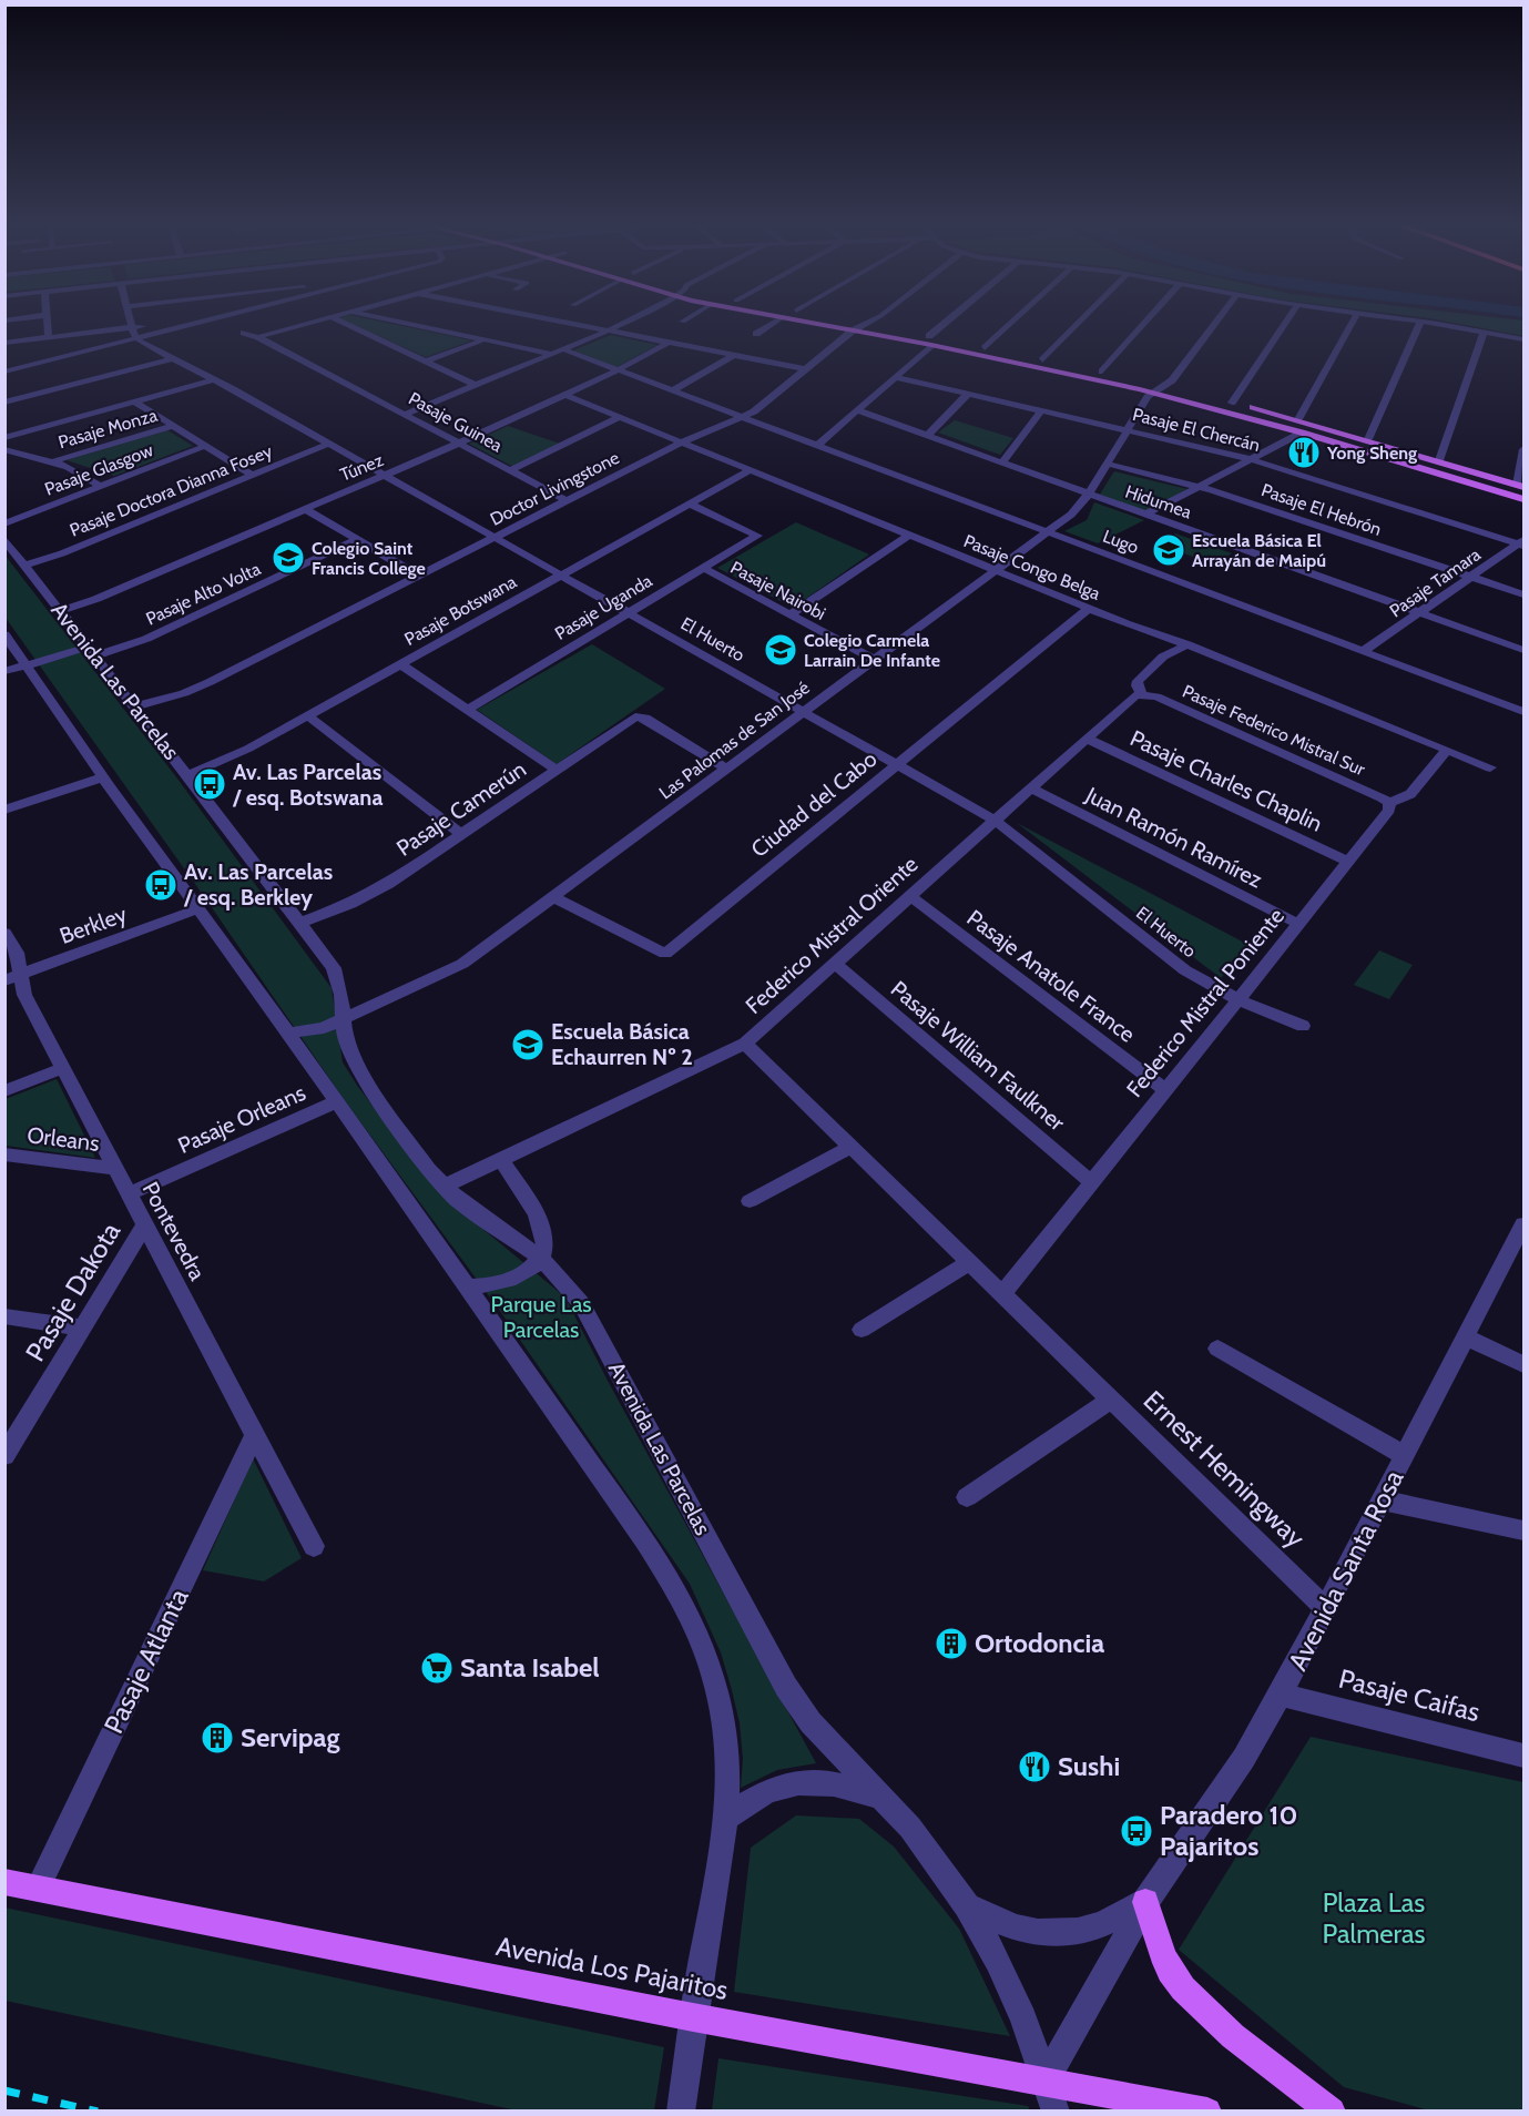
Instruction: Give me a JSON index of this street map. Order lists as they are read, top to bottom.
{
  "streets": {
    "main road": ["Avenida Los Pajaritos"],
    "street": [
      "Pasaje Guinea",
      "Pasaje Monza",
      "Pasaje El Chercán",
      "Túnez",
      "Pasaje Glasgow",
      "Doctor Livingstone",
      "Pasaje Doctora Dianna Fosey",
      "Hidumea",
      "Pasaje El Hebrón",
      "Lugo",
      "Pasaje Congo Belga",
      "Pasaje Tamara",
      "Pasaje Nairobi",
      "Pasaje Alto Volta",
      "Pasaje Uganda",
      "Pasaje Botswana",
      "El Huerto",
      "Avenida Las Parcelas",
      "Pasaje Federico Mistral Sur",
      "Las Palomas de San José",
      "Pasaje Charles Chaplin",
      "Ciudad del Cabo",
      "Pasaje Camerún",
      "Juan Ramón Ramírez",
      "Berkley",
      "Federico Mistral Oriente",
      "Pasaje Anatole France",
      "Federico Mistral Poniente",
      "Pasaje William Faulkner",
      "Pasaje Orleans",
      "Orleans",
      "Pontevedra",
      "Pasaje Dakota",
      "Ernest Hemingway",
      "Avenida Santa Rosa",
      "Pasaje Atlanta",
      "Pasaje Caifas"
    ]
  },
  "crossings": [
    ["Pasaje Guinea", "Túnez"],
    ["Pasaje Guinea", "Doctor Livingstone"],
    ["Pasaje El Chercán", "Pasaje Tamara"],
    ["Pasaje El Chercán", "Las Palomas de San José"],
    ["Túnez", "Lugo"],
    ["Túnez", "Pasaje Congo Belga"],
    ["Túnez", "El Huerto"],
    ["Túnez", "Avenida Las Parcelas"],
    ["Doctor Livingstone", "Lugo"],
    ["Doctor Livingstone", "Pasaje Congo Belga"],
    ["Doctor Livingstone", "El Huerto"],
    ["Doctor Livingstone", "Avenida Las Parcelas"],
    ["Pasaje Doctora Dianna Fosey", "El Huerto"],
    ["Pasaje Doctora Dianna Fosey", "Avenida Las Parcelas"],
    ["Hidumea", "Pasaje Tamara"],
    ["Hidumea", "Las Palomas de San José"],
    ["Pasaje El Hebrón", "Pasaje Tamara"],
    ["Pasaje El Hebrón", "Las Palomas de San José"],
    ["Lugo", "Pasaje Tamara"],
    ["Lugo", "Las Palomas de San José"],
    ["Pasaje Congo Belga", "Pasaje Botswana"],
    ["Pasaje Congo Belga", "Las Palomas de San José"],
    ["Pasaje Congo Belga", "Ciudad del Cabo"],
    ["Pasaje Congo Belga", "Federico Mistral Poniente"],
    ["Pasaje Nairobi", "Pasaje Uganda"],
    ["Pasaje Nairobi", "Las Palomas de San José"],
    ["Pasaje Alto Volta", "Avenida Las Parcelas"],
    ["Pasaje Uganda", "Pasaje Botswana"],
    ["Pasaje Uganda", "El Huerto"],
    ["Pasaje Botswana", "El Huerto"],
    ["Pasaje Botswana", "Avenida Las Parcelas"],
    ["El Huerto", "Las Palomas de San José"],
    ["El Huerto", "Ciudad del Cabo"],
    ["El Huerto", "Federico Mistral Oriente"],
    ["El Huerto", "Federico Mistral Poniente"],
    ["Avenida Las Parcelas", "Las Palomas de San José"],
    ["Avenida Las Parcelas", "Pasaje Camerún"],
    ["Avenida Las Parcelas", "Federico Mistral Oriente"],
    ["Avenida Las Parcelas", "Avenida Santa Rosa"],
    ["Avenida Las Parcelas", "Avenida Los Pajaritos"],
    ["Pasaje Federico Mistral Sur", "Federico Mistral Oriente"],
    ["Pasaje Federico Mistral Sur", "Federico Mistral Poniente"],
    ["Las Palomas de San José", "Ciudad del Cabo"],
    ["Las Palomas de San José", "Pasaje Camerún"],
    ["Pasaje Charles Chaplin", "Federico Mistral Oriente"],
    ["Pasaje Charles Chaplin", "Federico Mistral Poniente"],
    ["Juan Ramón Ramírez", "Federico Mistral Oriente"],
    ["Juan Ramón Ramírez", "Federico Mistral Poniente"],
    ["Berkley", "Pontevedra"],
    ["Federico Mistral Oriente", "Pasaje Anatole France"],
    ["Federico Mistral Oriente", "Pasaje William Faulkner"],
    ["Federico Mistral Oriente", "Ernest Hemingway"],
    ["Pasaje Anatole France", "Federico Mistral Poniente"],
    ["Federico Mistral Poniente", "Pasaje William Faulkner"],
    ["Federico Mistral Poniente", "Ernest Hemingway"],
    ["Pasaje Orleans", "Pontevedra"],
    ["Orleans", "Pontevedra"],
    ["Pontevedra", "Pasaje Dakota"],
    ["Pontevedra", "Pasaje Atlanta"],
    ["Ernest Hemingway", "Avenida Santa Rosa"],
    ["Avenida Santa Rosa", "Pasaje Caifas"],
    ["Avenida Santa Rosa", "Avenida Los Pajaritos"],
    ["Pasaje Atlanta", "Avenida Los Pajaritos"]
  ],
  "parks": ["Parque Las Parcelas", "Plaza Las Palmeras"],
  "places": {
    "restaurant": ["Yong Sheng", "Sushi"],
    "school or university": [
      "Escuela Básica El Arrayán de Maipú",
      "Colegio Saint Francis College",
      "Colegio Carmela Larrain De Infante",
      "Escuela Básica Echaurren Nº 2"
    ],
    "bus stop": ["Av. Las Parcelas / esq. Botswana", "Av. Las Parcelas / esq. Berkley", "Paradero 10 Pajaritos"],
    "building": ["Ortodoncia", "Servipag"],
    "supermarket": ["Santa Isabel"]
  }
}
